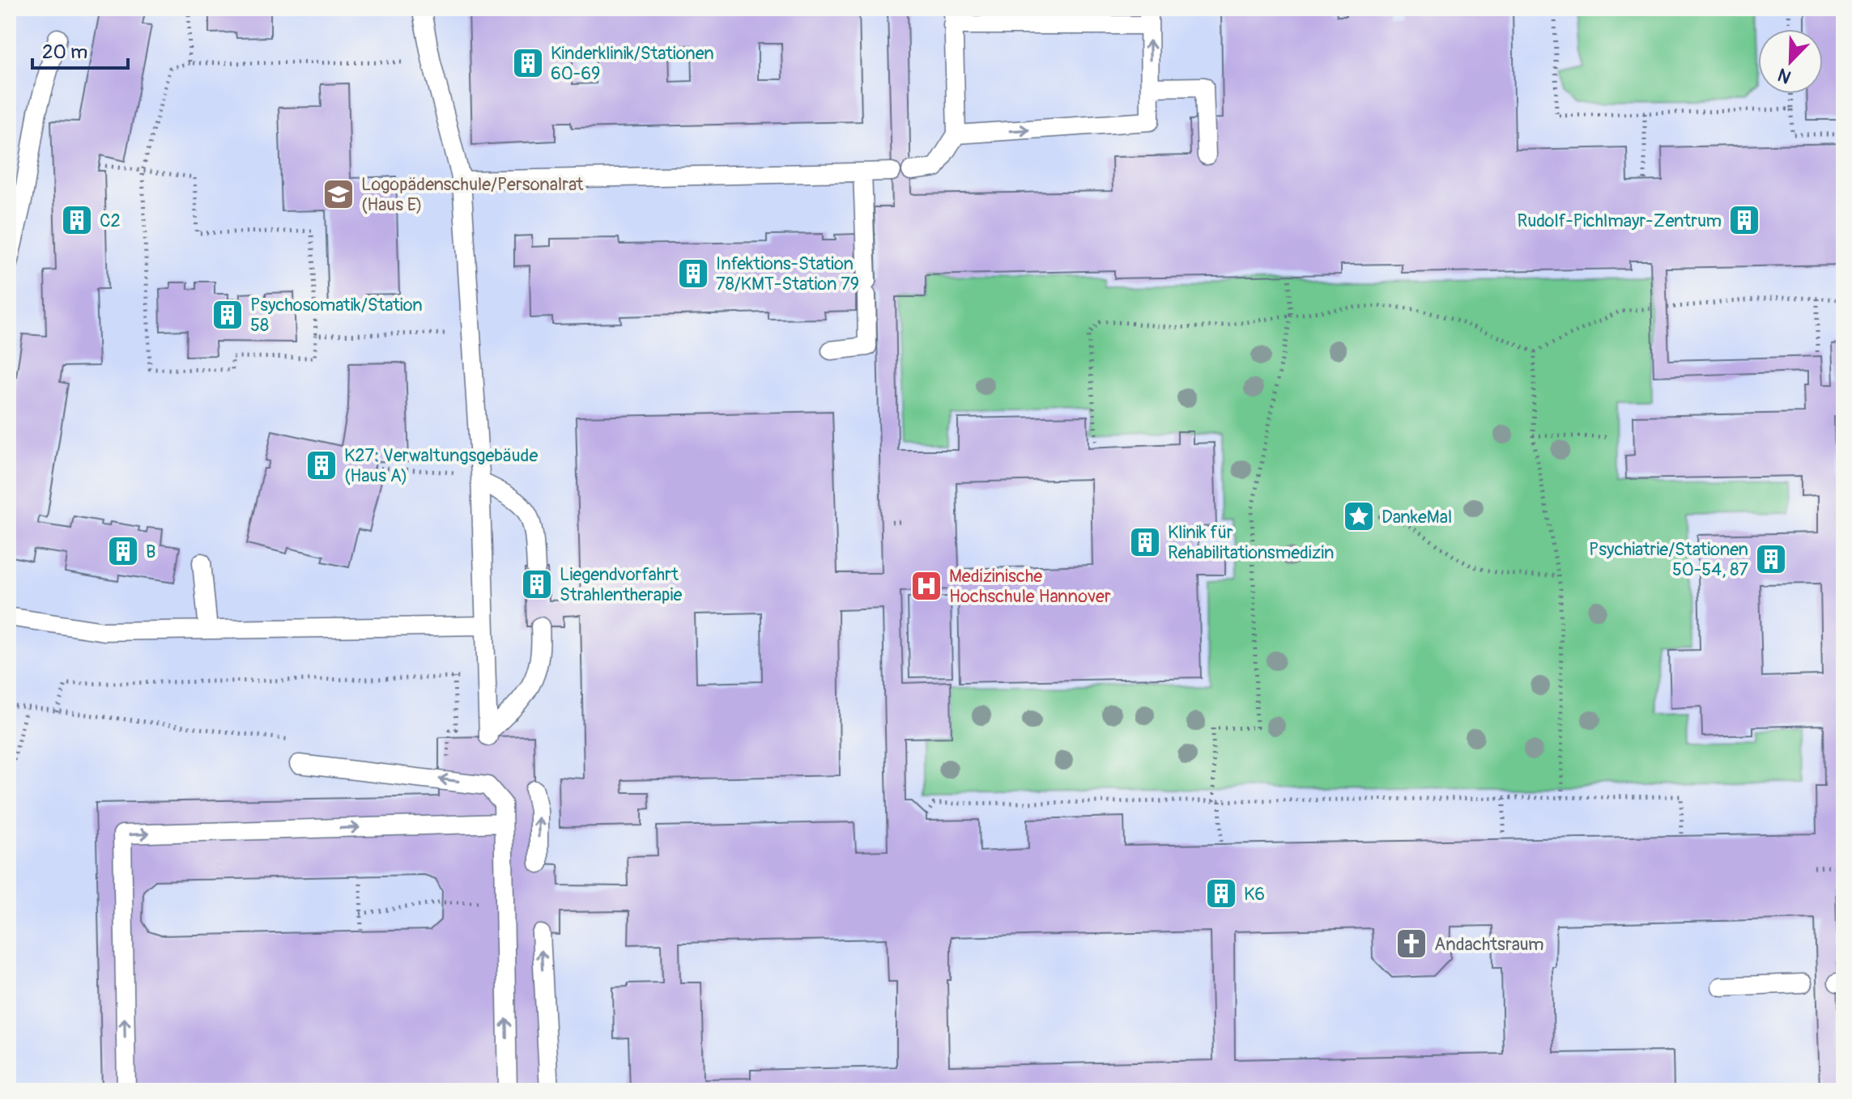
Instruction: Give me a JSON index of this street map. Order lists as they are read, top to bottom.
{
  "places": {
    "building": [
      "Kinderklinik/Stationen 60-69",
      "C2",
      "Rudolf-Pichlmayr-Zentrum",
      "Infektions-Station 78/KMT-Station 79",
      "Psychosomatik/Station 58",
      "K27: Verwaltungsgebäude (Haus A)",
      "Klinik für Rehabilitationsmedizin",
      "B",
      "Psychiatrie/Stationen 50-54, 87",
      "Liegendvorfahrt Strahlentherapie",
      "K6"
    ],
    "school or university": ["Logopädenschule/Personalrat (Haus E)"],
    "place": ["DankeMal"],
    "hospital": ["Medizinische Hochschule Hannover"],
    "church": ["Andachtsraum"]
  },
  "scale_bar": "20 m",
  "north": "bottom left"
}
